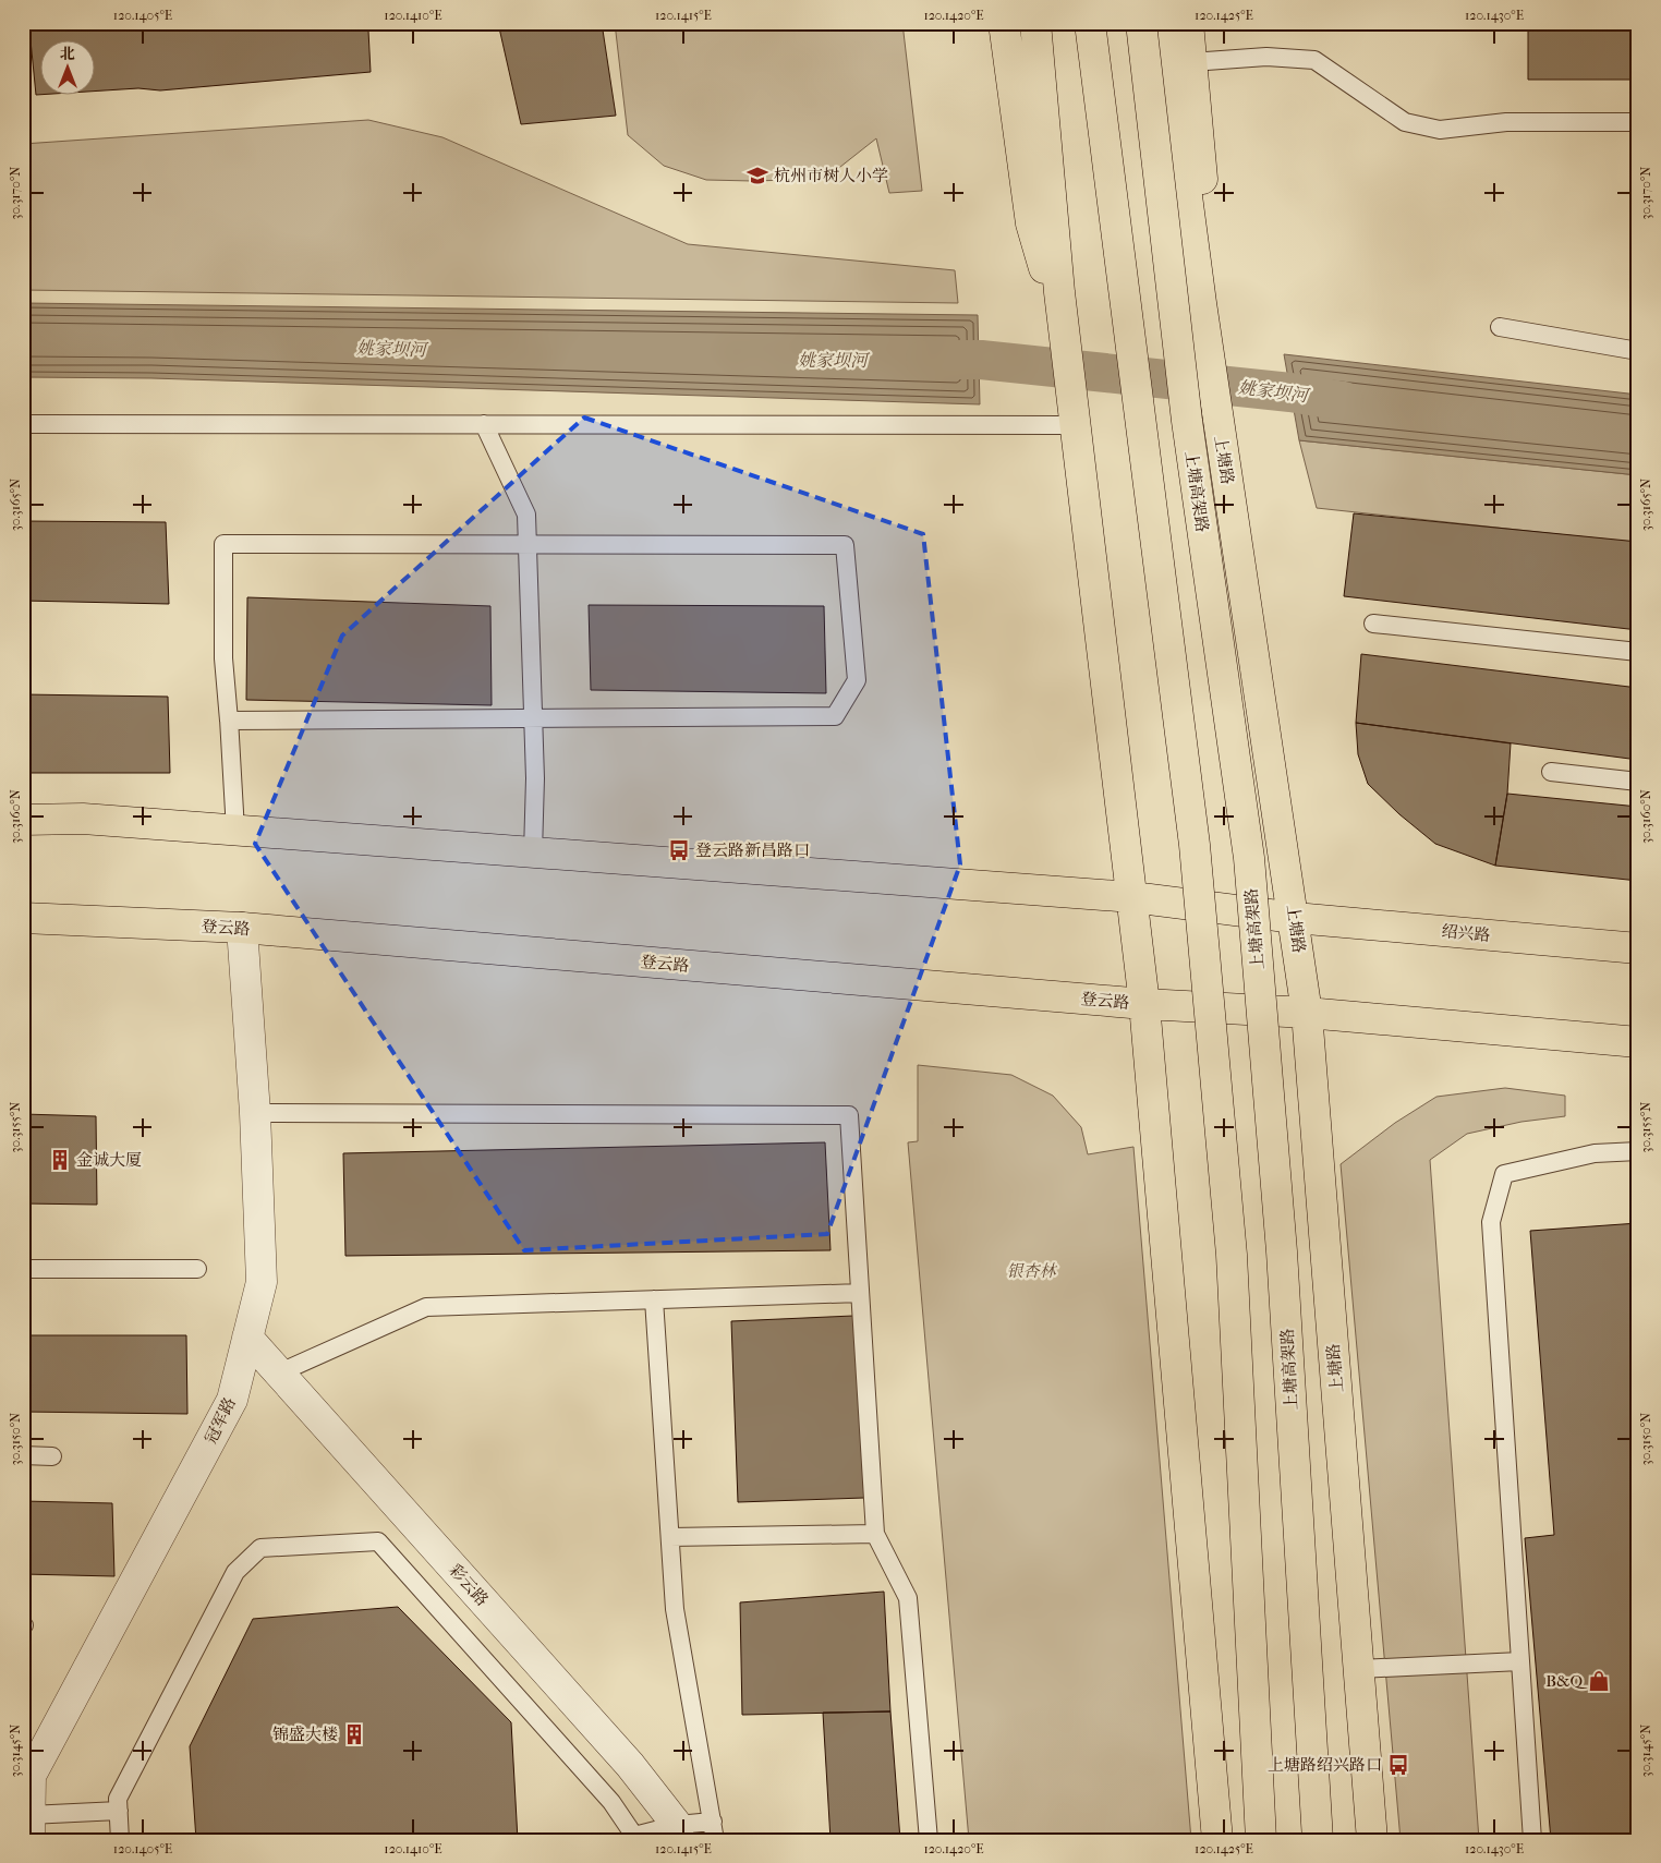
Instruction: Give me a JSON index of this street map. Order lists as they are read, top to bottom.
{
  "streets": {
    "main road": [
      "上塘路",
      "上塘高架路",
      "登云路",
      "绍兴路"
    ],
    "street": ["冠军路", "彩云路"]
  },
  "crossings": [
    ["上塘路", "登云路"],
    ["上塘路", "绍兴路"],
    ["登云路", "冠军路"],
    ["冠军路", "彩云路"]
  ],
  "water": ["姚家坝河"],
  "parks": ["银杏林"],
  "places": {
    "school or university": ["杭州市树人小学"],
    "bus stop": ["登云路新昌路口", "上塘路绍兴路口"],
    "building": ["金诚大厦", "锦盛大楼"],
    "shop": ["B&Q"]
  },
  "north": "top",
  "coordinates": [
    "120.1405°E",
    "120.1410°E",
    "120.1415°E",
    "120.1420°E",
    "120.1425°E",
    "120.1430°E",
    "30.3170°N",
    "30.3165°N",
    "30.3160°N",
    "30.3155°N",
    "30.3150°N",
    "30.3145°N"
  ]
}
